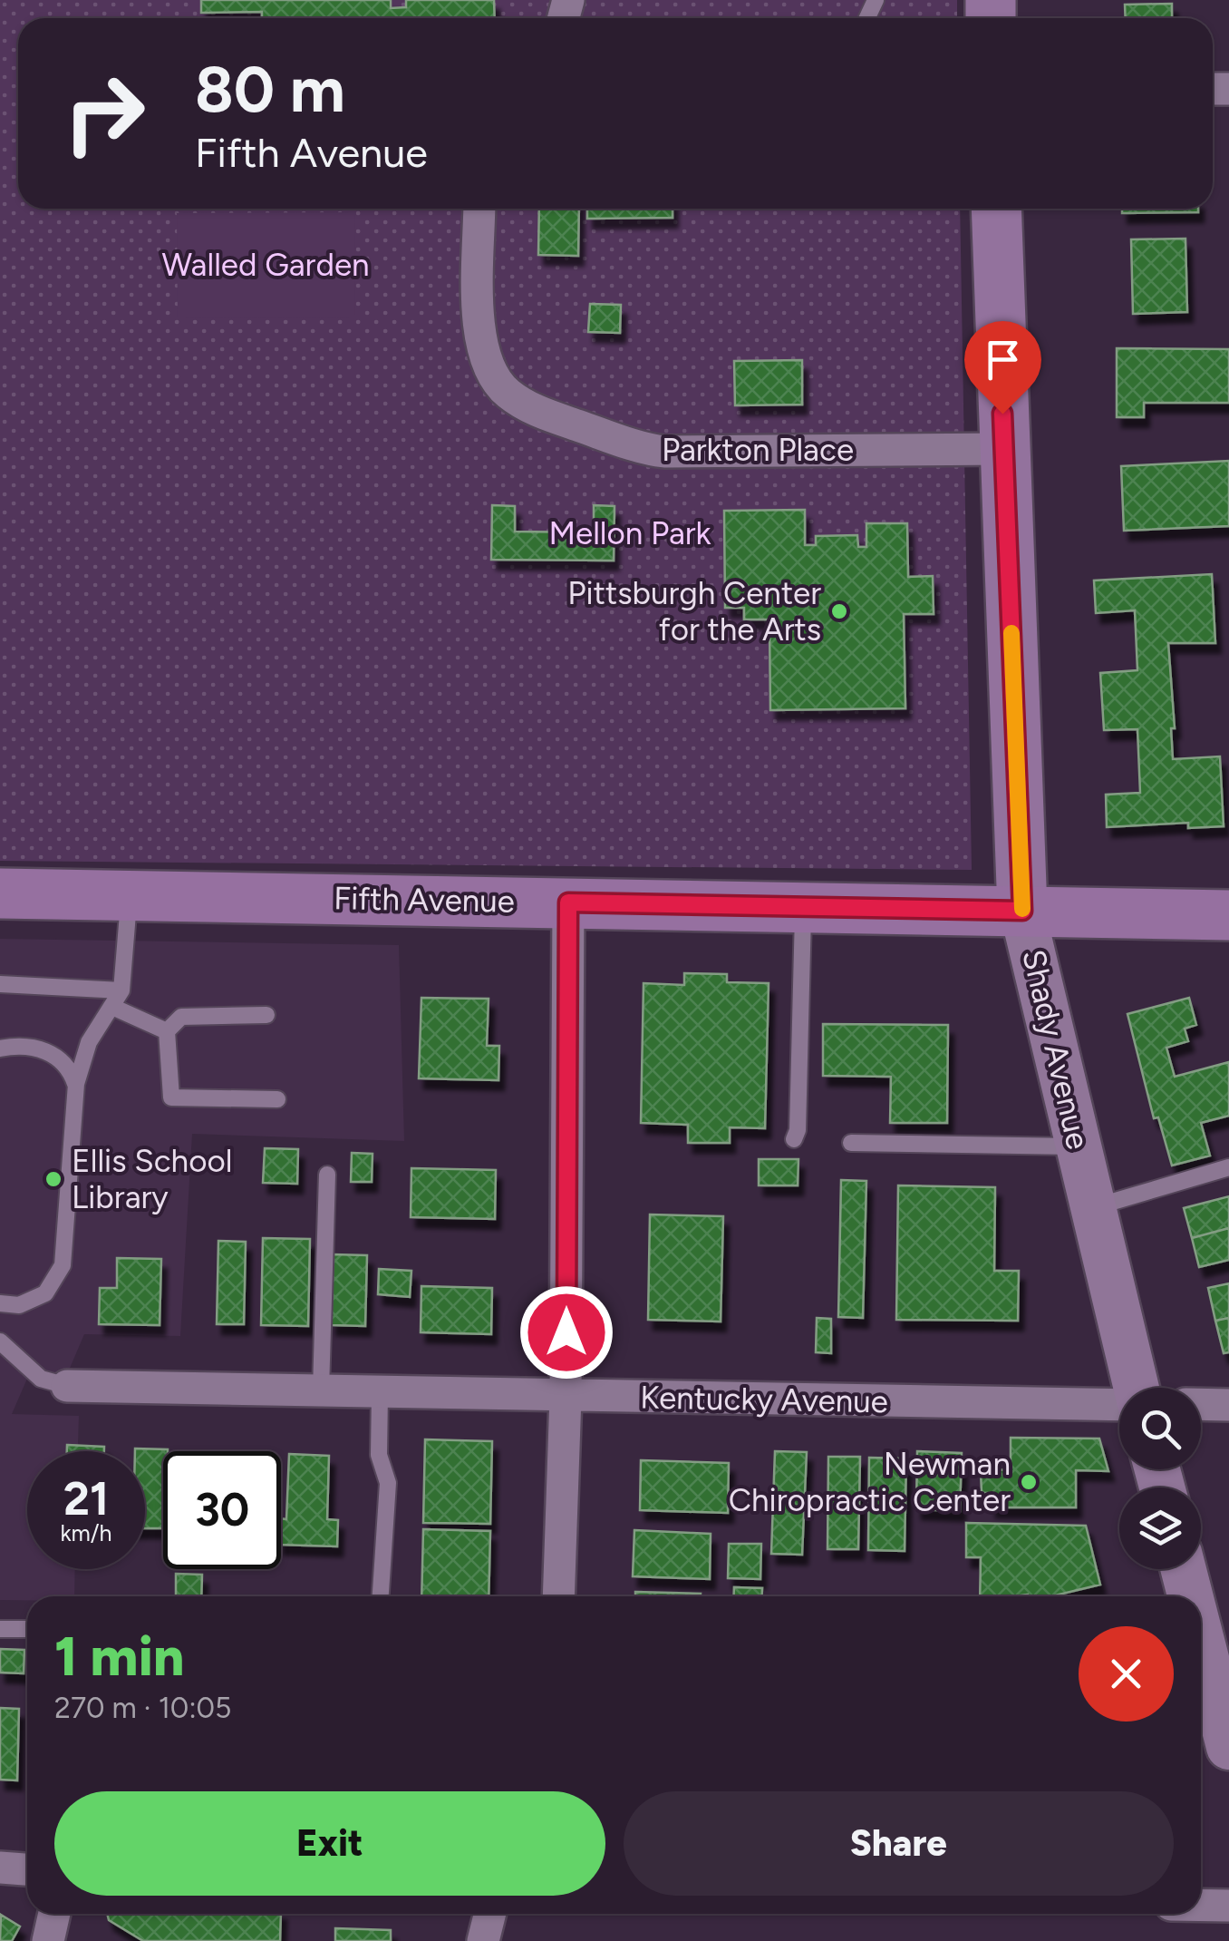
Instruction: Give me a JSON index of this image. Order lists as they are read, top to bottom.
{
  "streets": {
    "highway": ["Fifth Avenue"],
    "main road": ["Shady Avenue"],
    "street": ["Parkton Place", "Kentucky Avenue"]
  },
  "crossings": [
    ["Parkton Place", "Shady Avenue"],
    ["Fifth Avenue", "Shady Avenue"]
  ],
  "parks": ["Walled Garden", "Mellon Park"],
  "places": ["Pittsburgh Center for the Arts", "Ellis School Library", "Newman Chiropractic Center"],
  "page": {
    "turn": ["80 m", "Fifth Avenue"],
    "speed": "21 km/h",
    "limit": "30",
    "heading": ["1 min", "270 m · 10:05"],
    "buttons": ["Exit", "Share"]
  }
}
